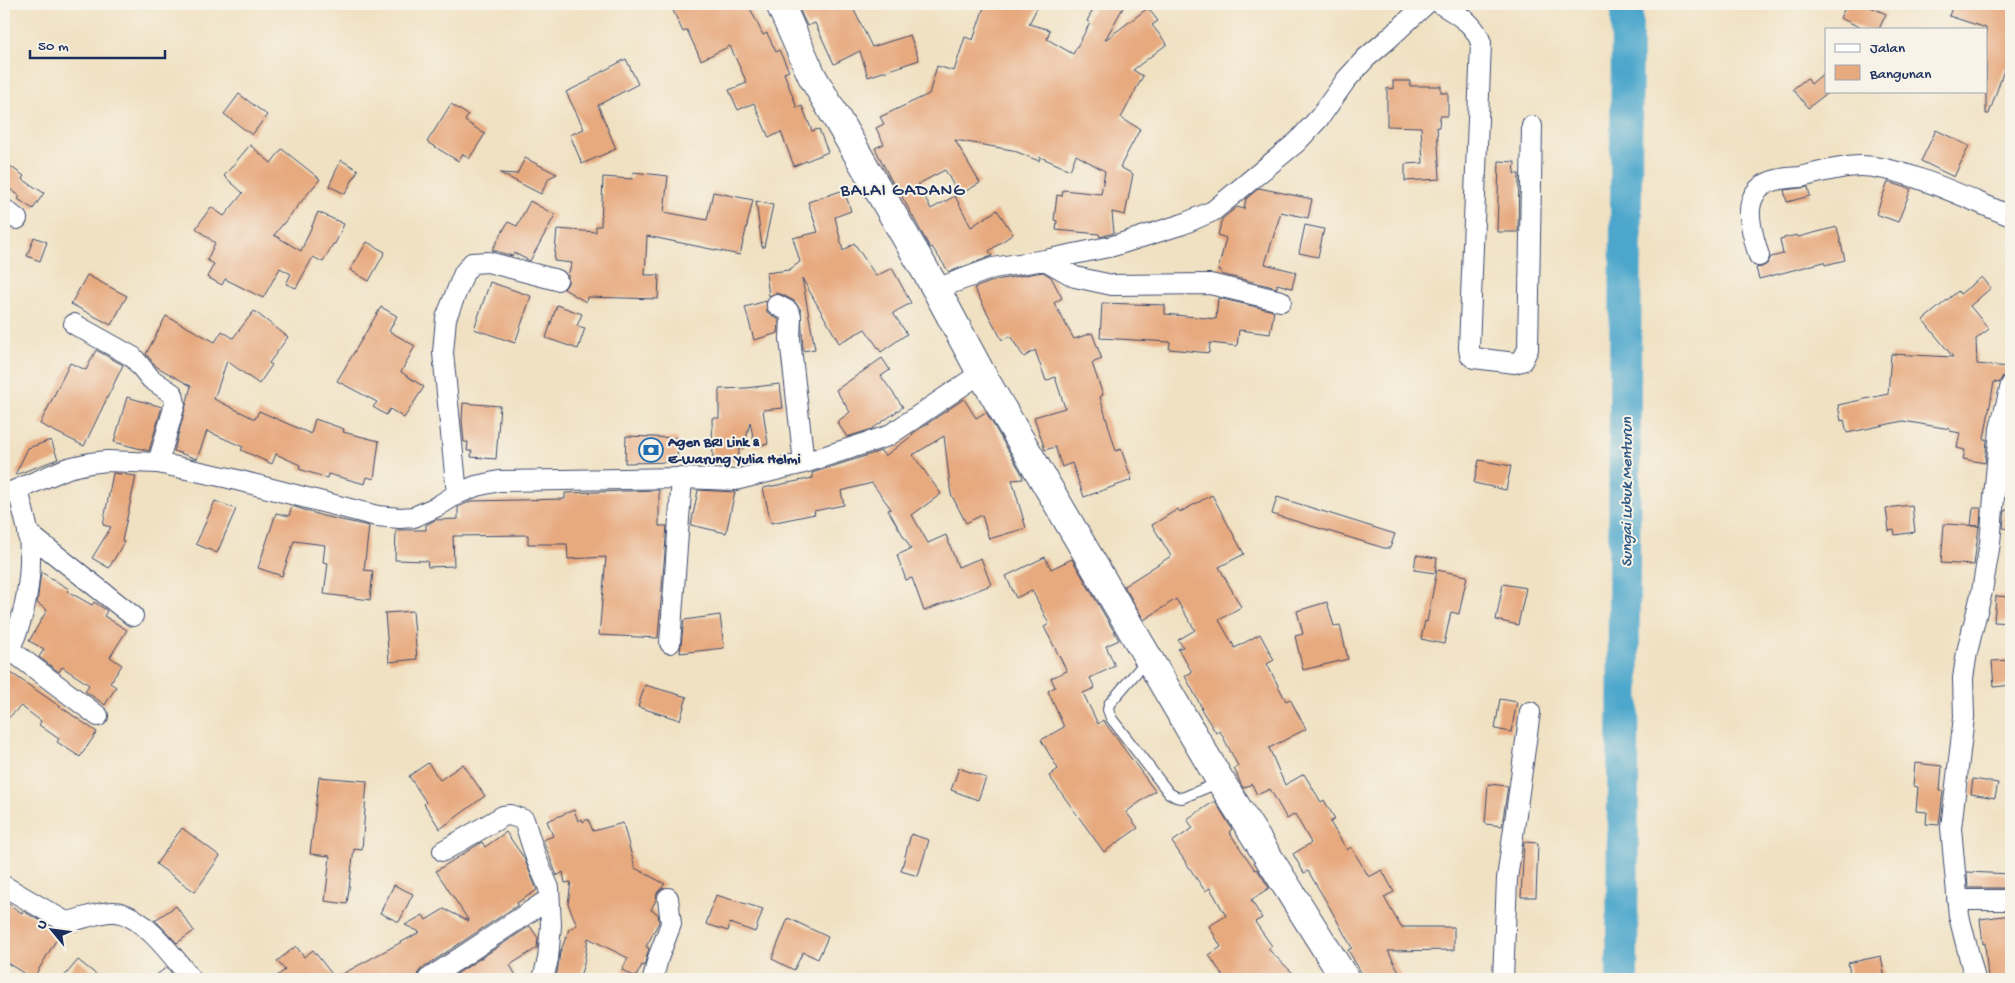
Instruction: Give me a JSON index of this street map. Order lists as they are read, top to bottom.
{
  "districts": ["BALAI GADANG"],
  "water": ["Sungai Lubuk Menturun"],
  "places": {
    "bank": ["Agen BRI Link & E-Warung Yulia Helmi"]
  },
  "legend": ["Jalan", "Bangunan"],
  "scale_bar": "50 m",
  "north": "top left"
}
